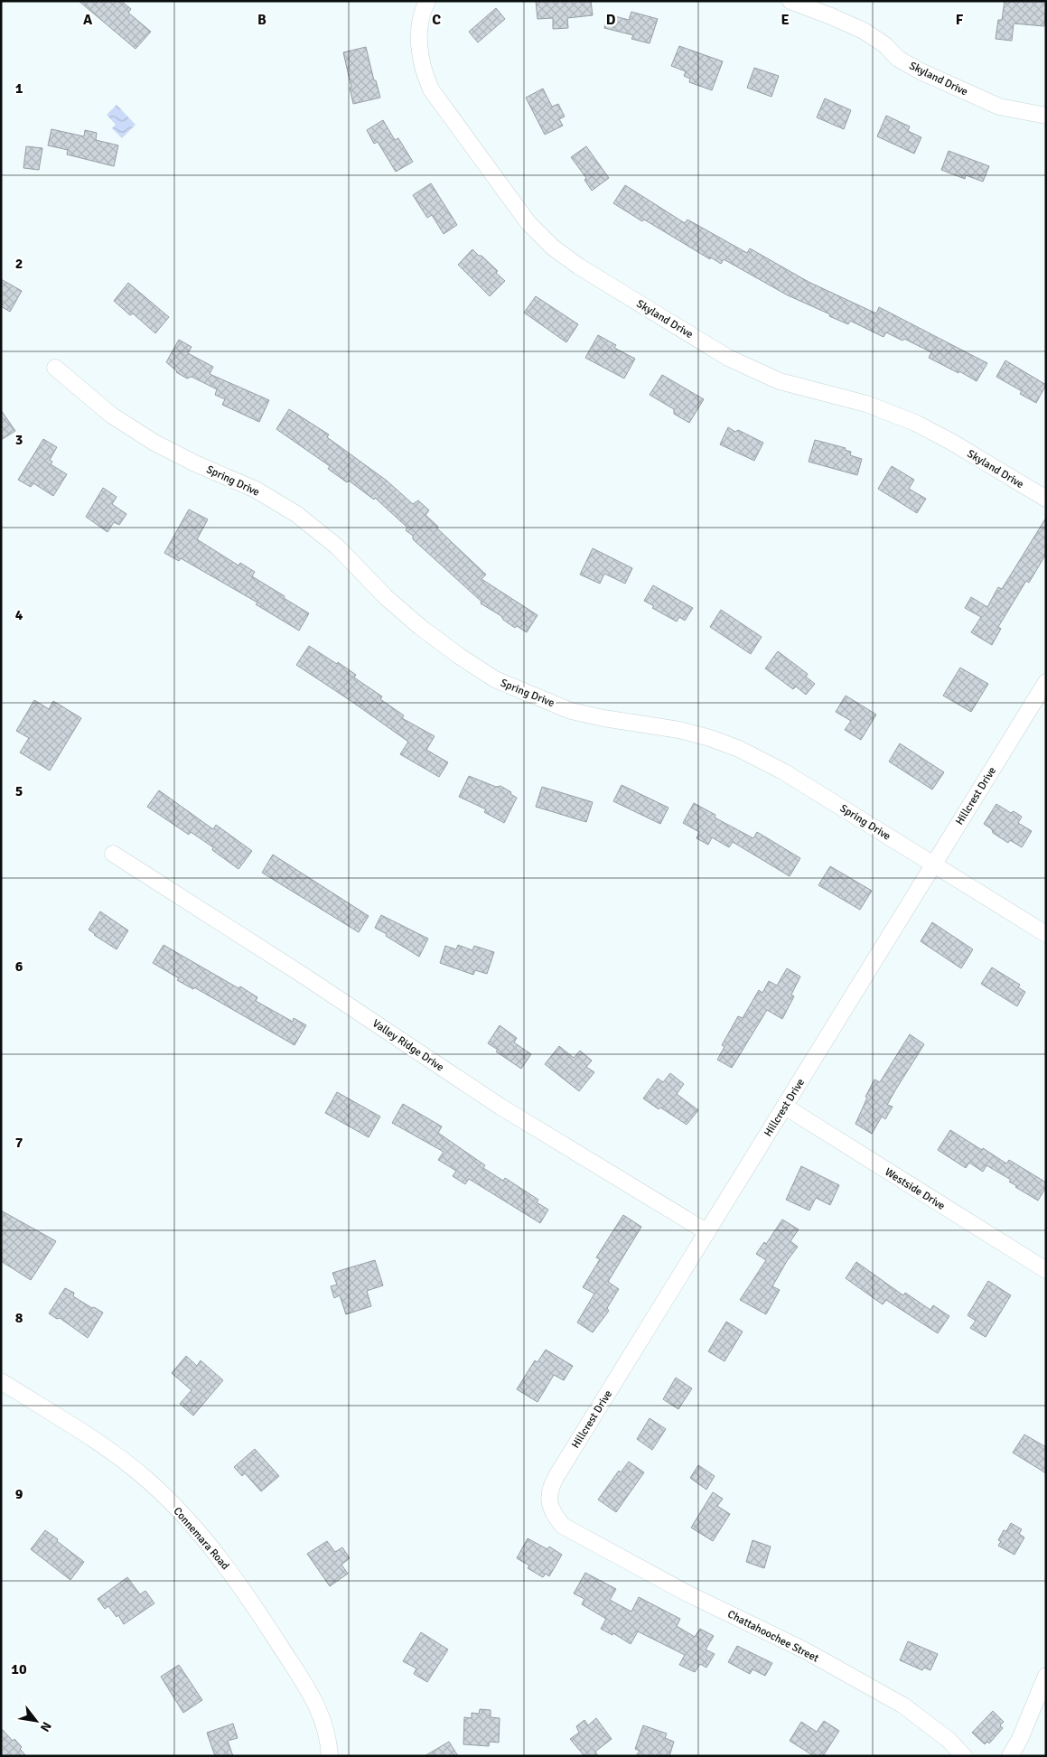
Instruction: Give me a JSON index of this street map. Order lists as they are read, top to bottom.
{
  "streets": {
    "street": [
      "Skyland Drive",
      "Spring Drive",
      "Hillcrest Drive",
      "Valley Ridge Drive",
      "Westside Drive",
      "Connemara Road",
      "Chattahoochee Street"
    ]
  },
  "crossings": [
    ["Spring Drive", "Hillcrest Drive"],
    ["Hillcrest Drive", "Valley Ridge Drive"],
    ["Hillcrest Drive", "Westside Drive"],
    ["Hillcrest Drive", "Chattahoochee Street"]
  ],
  "north": "bottom right",
  "grid": {
    "columns": [
      "A",
      "B",
      "C",
      "D",
      "E",
      "F"
    ],
    "rows": [
      "1",
      "2",
      "3",
      "4",
      "5",
      "6",
      "7",
      "8",
      "9",
      "10"
    ]
  }
}
